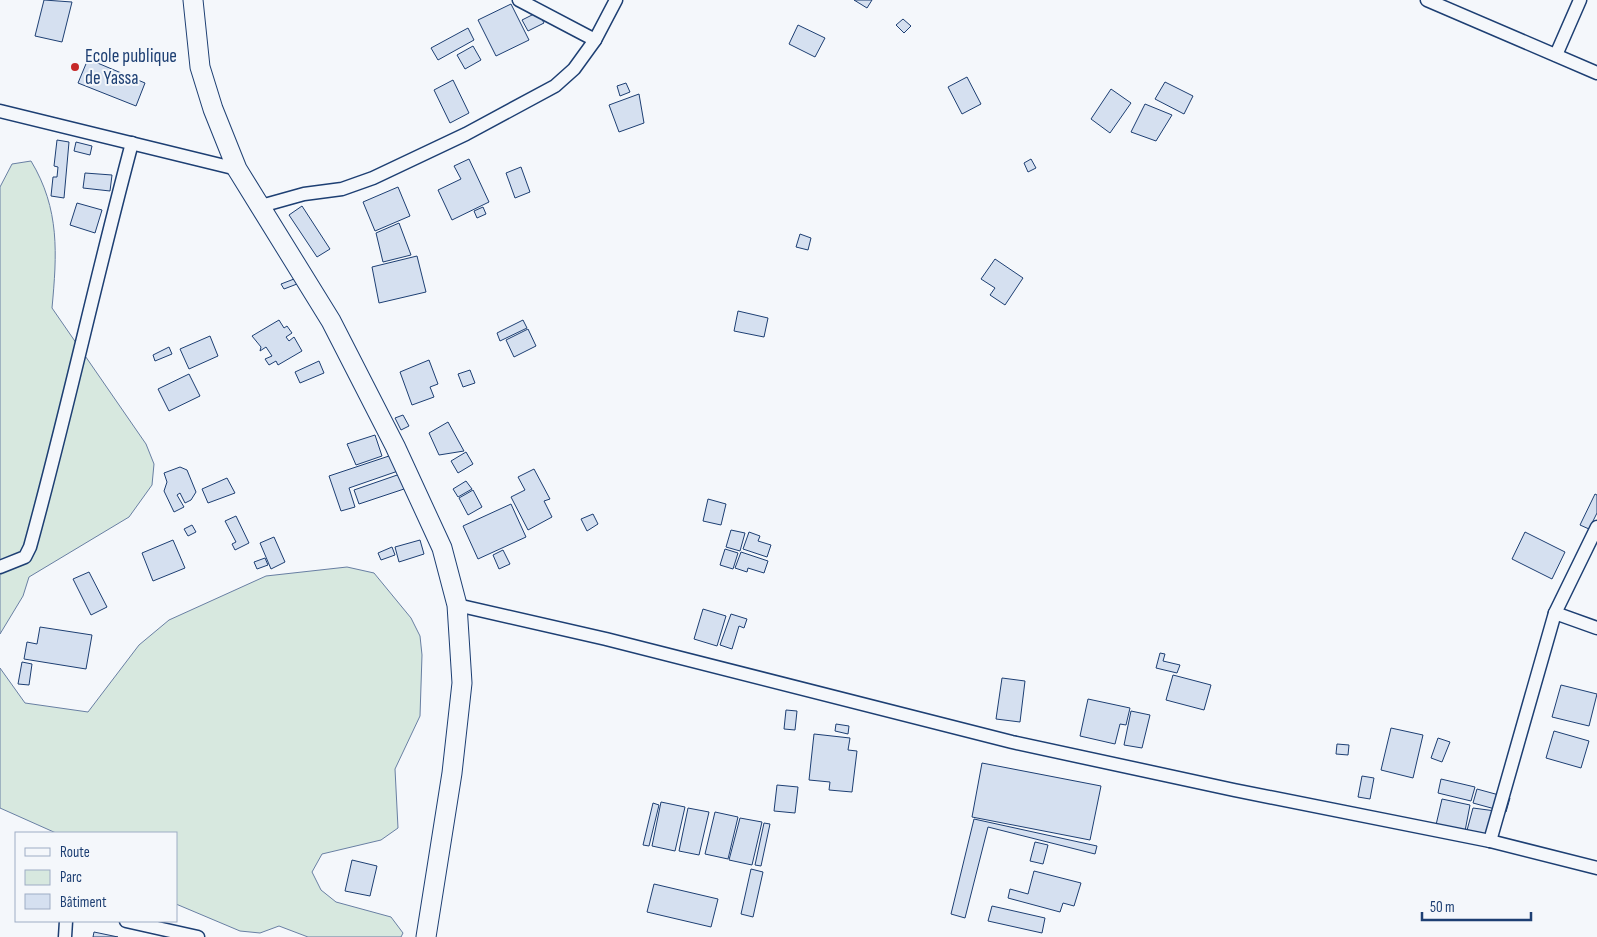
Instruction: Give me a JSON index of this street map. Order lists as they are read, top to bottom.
{
  "places": ["Ecole publique de Yassa"],
  "legend": ["Route", "Parc", "Bâtiment"],
  "scale_bar": "50 m"
}
